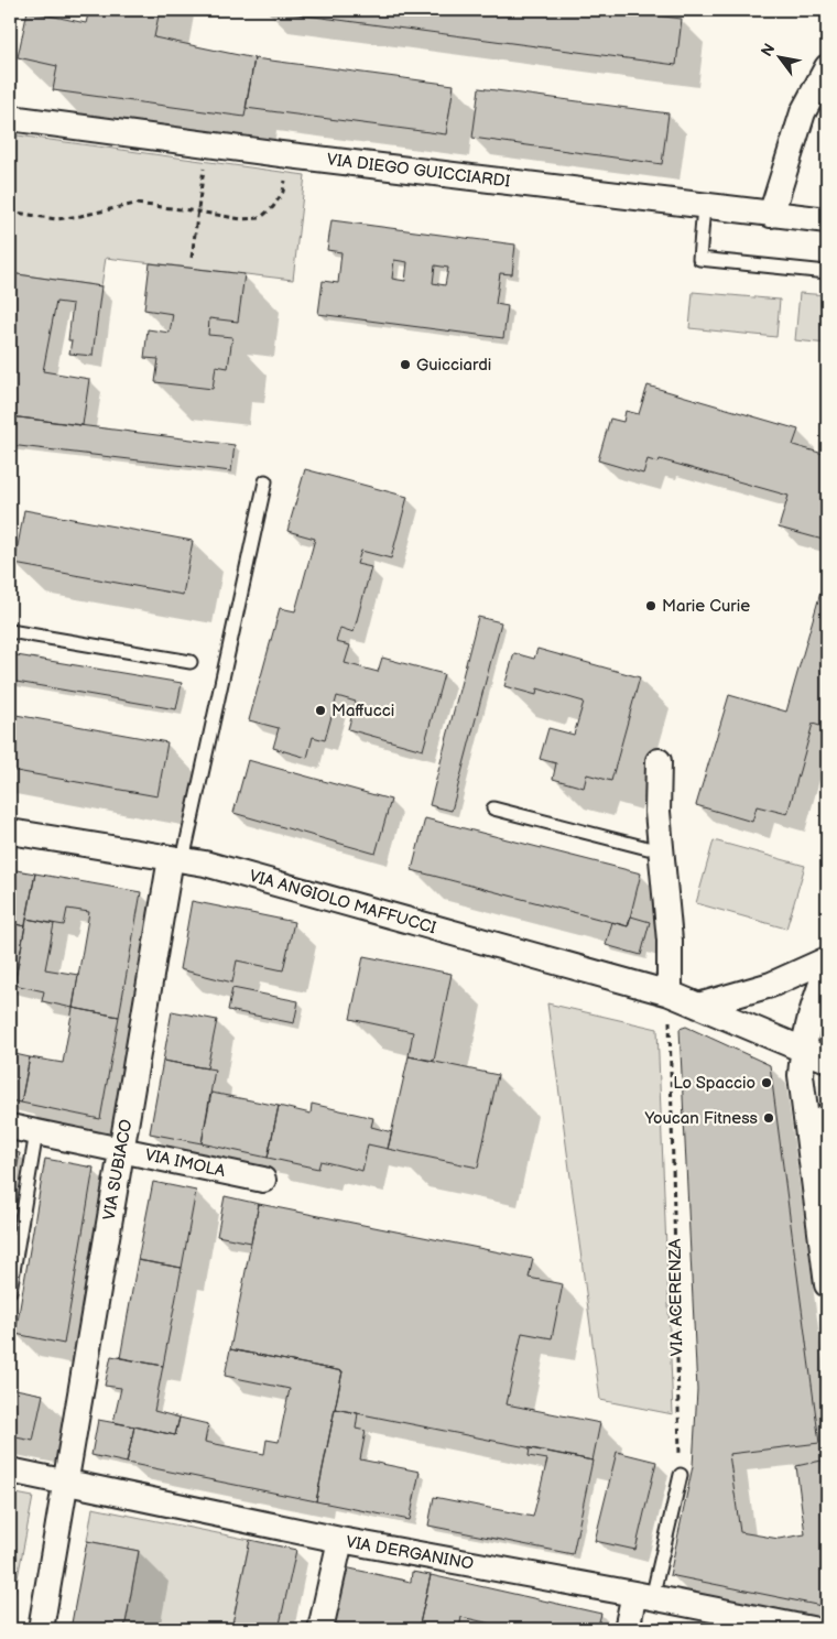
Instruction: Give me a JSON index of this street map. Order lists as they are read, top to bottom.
{
  "streets": {
    "street": [
      "VIA DIEGO GUICCIARDI",
      "VIA ANGIOLO MAFFUCCI",
      "VIA IMOLA",
      "VIA SUBIACO",
      "VIA DERGANINO"
    ],
    "path": ["VIA ACERENZA"]
  },
  "crossings": [
    ["VIA ANGIOLO MAFFUCCI", "VIA SUBIACO"],
    ["VIA ANGIOLO MAFFUCCI", "VIA ACERENZA"],
    ["VIA IMOLA", "VIA SUBIACO"],
    ["VIA SUBIACO", "VIA DERGANINO"]
  ],
  "places": [
    "Guicciardi",
    "Marie Curie",
    "Maffucci",
    "Lo Spaccio",
    "Youcan Fitness"
  ],
  "north": "top left"
}
